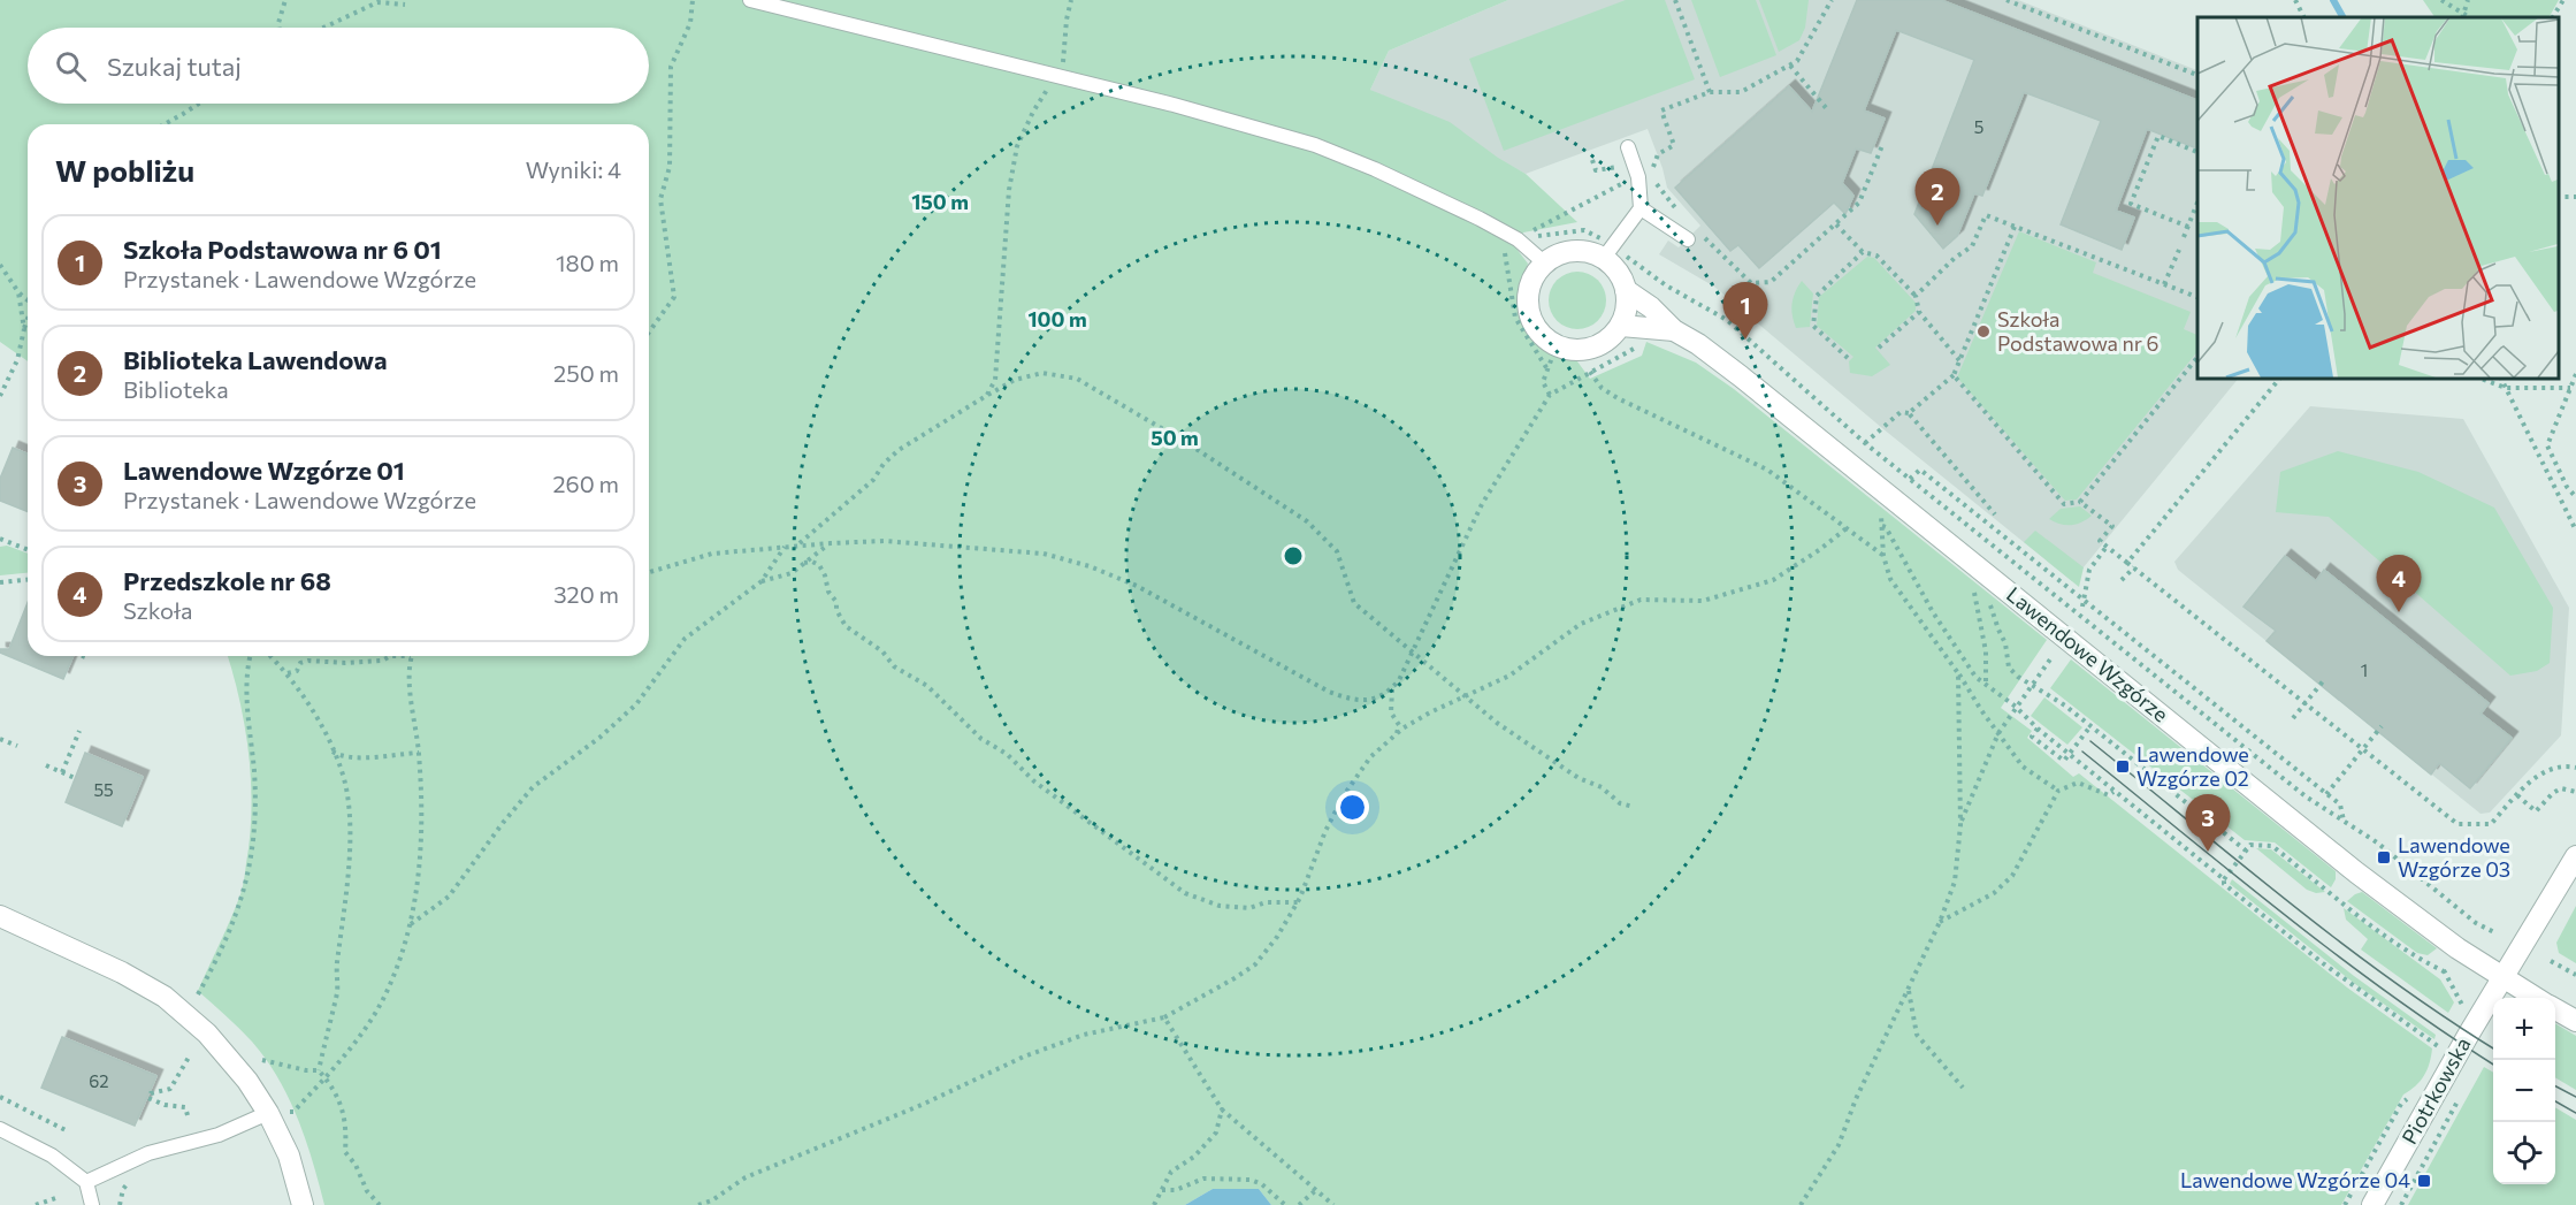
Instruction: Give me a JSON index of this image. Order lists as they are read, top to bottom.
{
  "streets": {
    "street": ["Lawendowe Wzgórze", "Piotrkowska"]
  },
  "crossings": [
    ["Lawendowe Wzgórze", "Piotrkowska"]
  ],
  "places": {
    "other": ["Szkoła Podstawowa nr 6"],
    "transit": ["Lawendowe Wzgórze 02", "Lawendowe Wzgórze 03", "Lawendowe Wzgórze 04"]
  },
  "house_numbers": [
    "5",
    "1",
    "55",
    "62"
  ],
  "page": {
    "search": "Szukaj tutaj",
    "heading": ["W pobliżu", "Wyniki: 4"],
    "pins": [
      "2",
      "1",
      "4",
      "3"
    ],
    "list": [
      {
        "mark": "1",
        "name": "Szkoła Podstawowa nr 6 01",
        "note": "Przystanek · Lawendowe Wzgórze",
        "value": "180 m"
      },
      {
        "mark": "2",
        "name": "Biblioteka Lawendowa",
        "note": "Biblioteka",
        "value": "250 m"
      },
      {
        "mark": "3",
        "name": "Lawendowe Wzgórze 01",
        "note": "Przystanek · Lawendowe Wzgórze",
        "value": "260 m"
      },
      {
        "mark": "4",
        "name": "Przedszkole nr 68",
        "note": "Szkoła",
        "value": "320 m"
      }
    ],
    "map_buttons": ["+", "−"]
  },
  "rings": ["150 m", "100 m", "50 m"]
}
